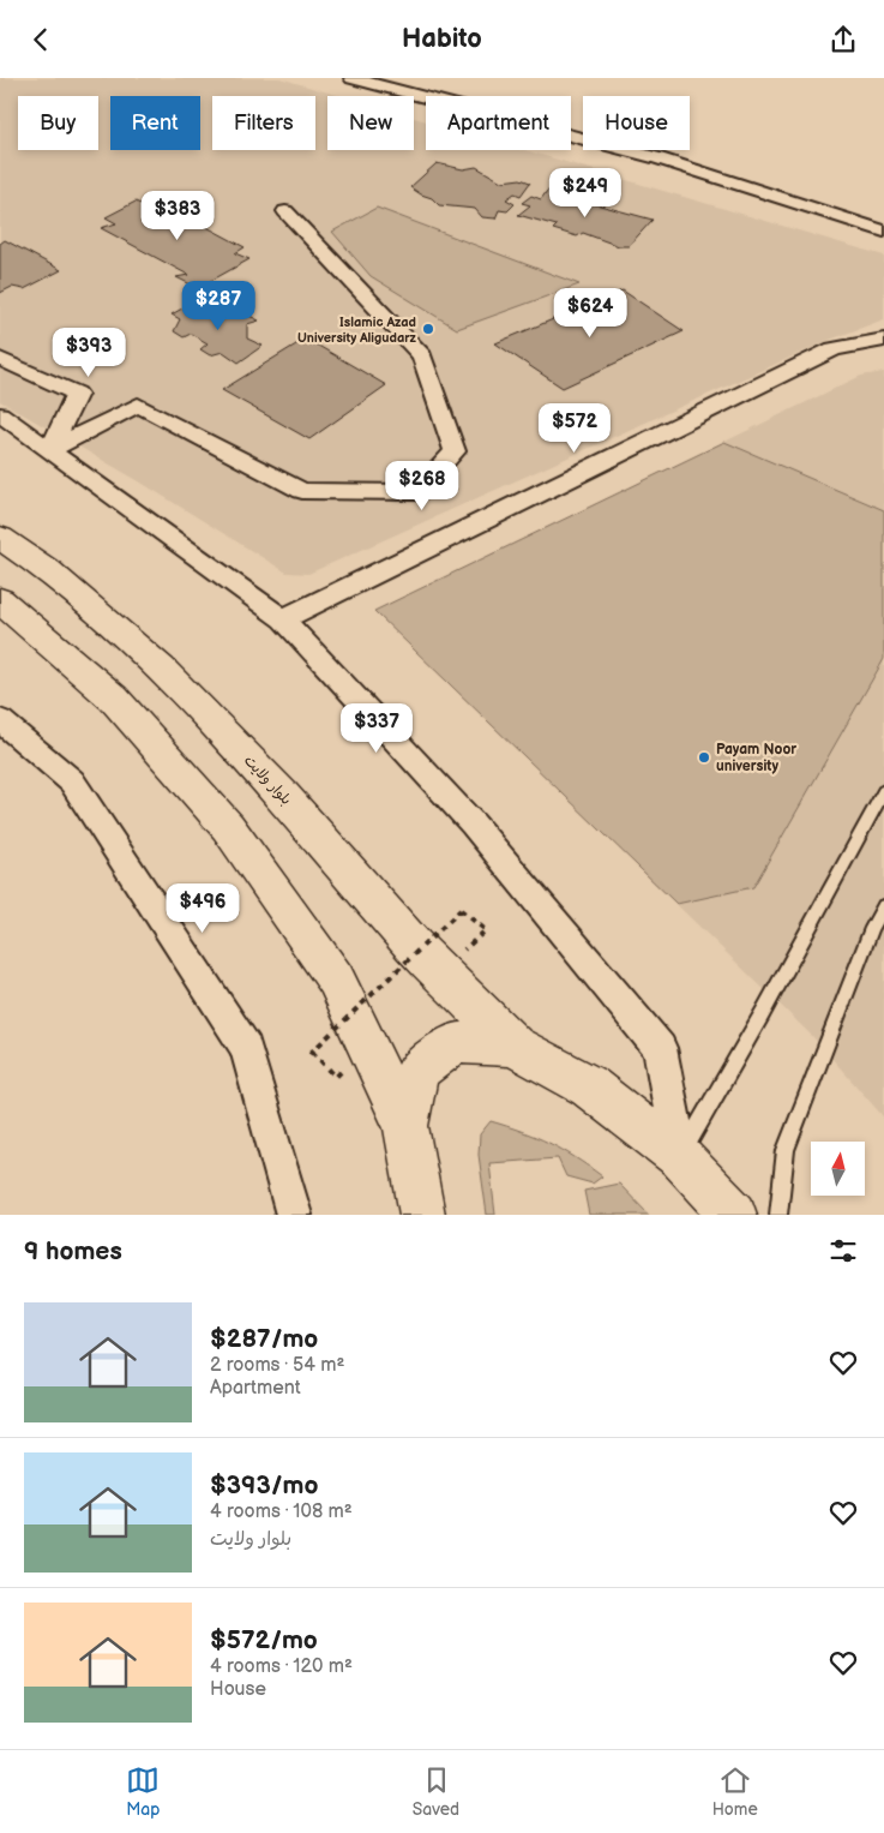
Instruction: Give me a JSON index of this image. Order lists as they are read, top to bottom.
{
  "streets": {
    "main road": ["بلوار ولایت"]
  },
  "places": ["Islamic Azad University Aligudarz", "Payam Noor university"],
  "north": "top",
  "page": {
    "header": "Habito",
    "chip": [
      "Buy",
      "Rent",
      "Filters",
      "New",
      "Apartment",
      "House"
    ],
    "price": [
      "$249",
      "$383",
      "$287",
      "$624",
      "$393",
      "$572",
      "$268",
      "$337",
      "$496"
    ],
    "heading": "9 homes",
    "list": [
      {
        "name": "$287/mo",
        "note": "2 rooms · 54 m² · Apartment"
      },
      {
        "name": "$393/mo",
        "note": "4 rooms · 108 m² · بلوار ولایت"
      },
      {
        "name": "$572/mo",
        "note": "4 rooms · 120 m² · House"
      }
    ],
    "tabs": ["Map", "Saved", "Home"]
  }
}
